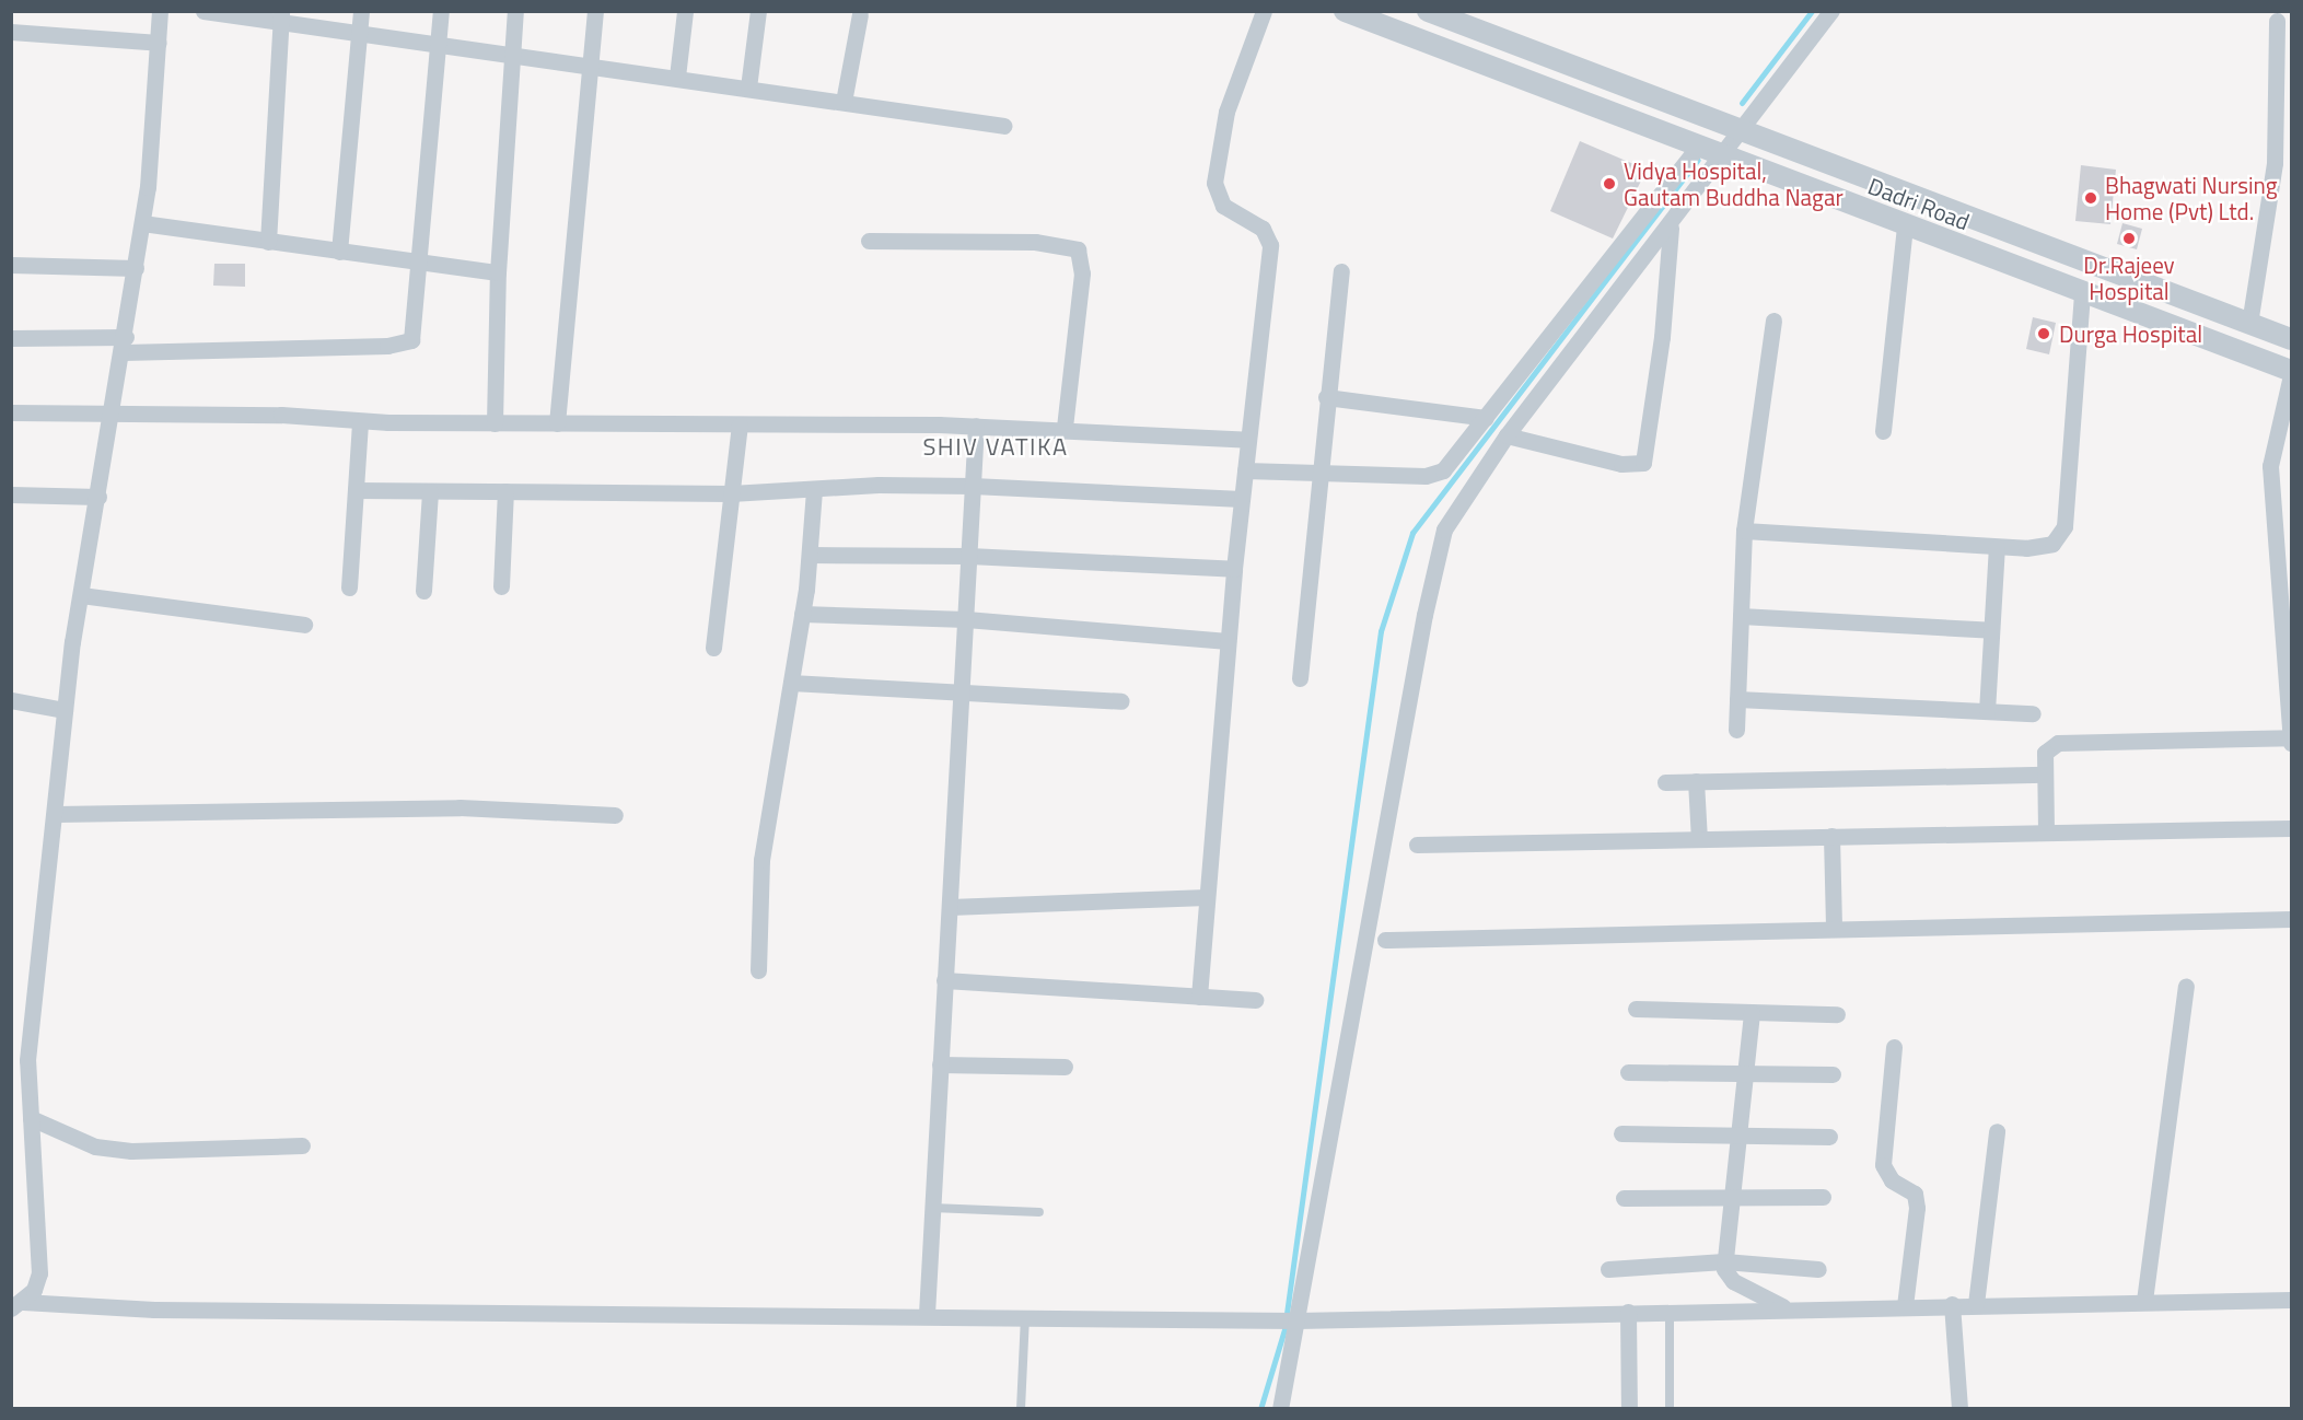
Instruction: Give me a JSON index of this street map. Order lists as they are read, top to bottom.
{
  "streets": {
    "street": ["Dadri Road"]
  },
  "districts": ["SHIV VATIKA"],
  "places": [
    "Vidya Hospital, Gautam Buddha Nagar",
    "Bhagwati Nursing Home (Pvt) Ltd.",
    "Dr.Rajeev Hospital",
    "Durga Hospital"
  ]
}
